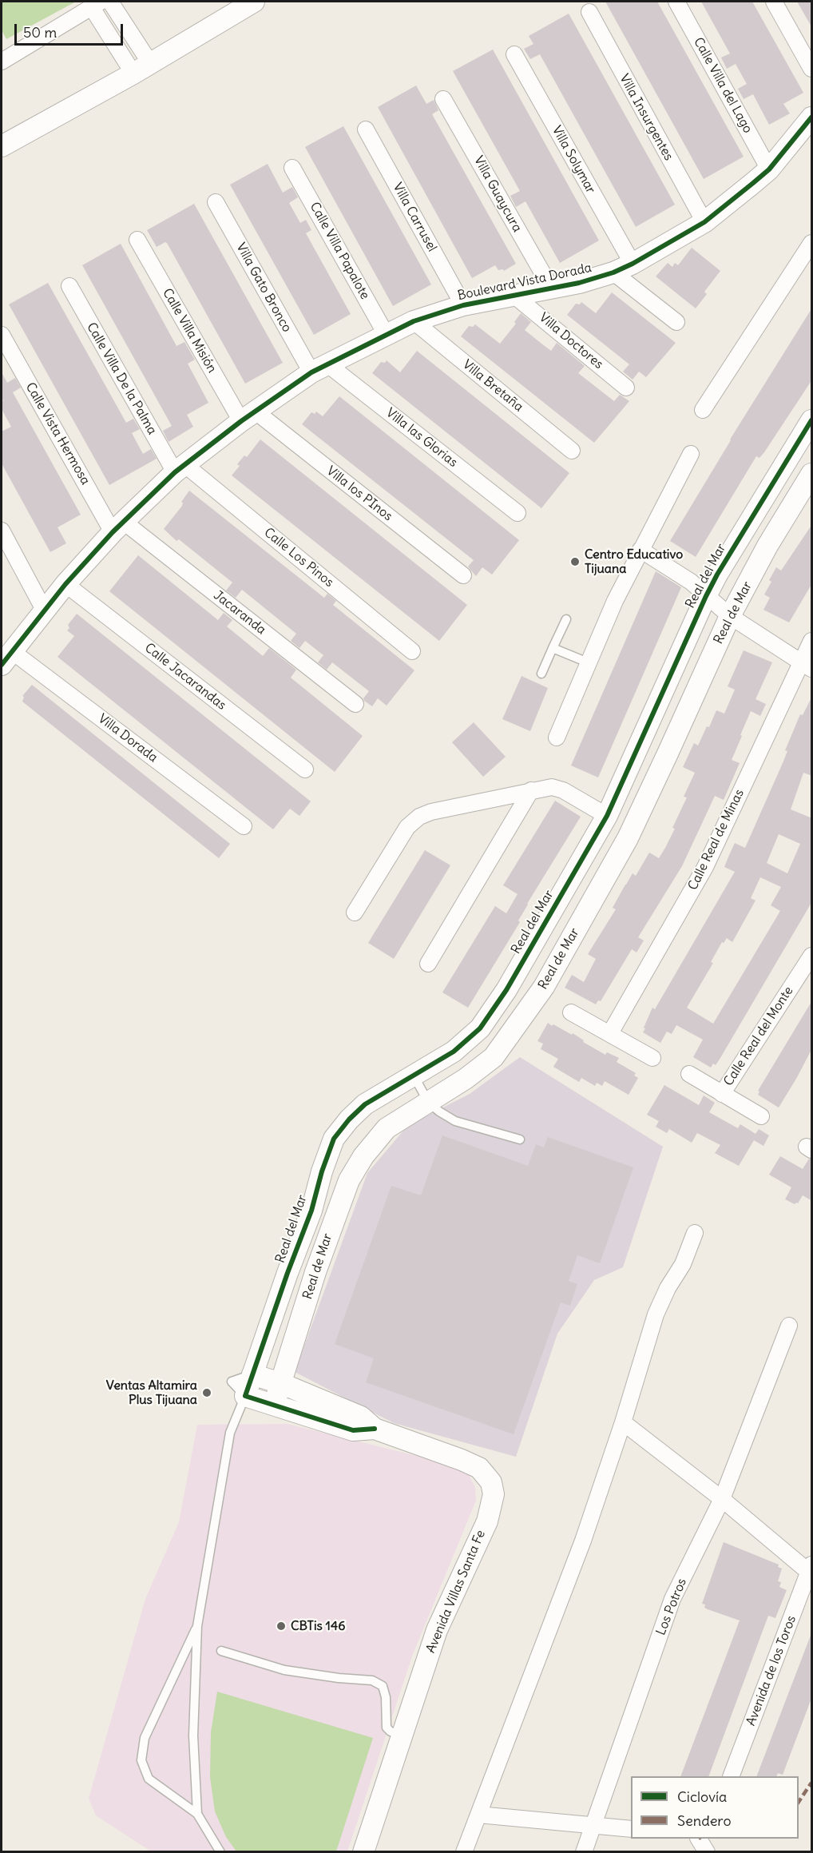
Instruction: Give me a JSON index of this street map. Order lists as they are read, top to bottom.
{
  "streets": {
    "street": [
      "Calle Villa del Lago",
      "Villa Insurgentes",
      "Villa Solymar",
      "Villa Guaycura",
      "Villa Carrusel",
      "Calle Villa Papalote",
      "Boulevard Vista Dorada",
      "Villa Gato Bronco",
      "Calle Villa Misión",
      "Villa Doctores",
      "Calle Villa De la Palma",
      "Villa Bretaña",
      "Calle Vista Hermosa",
      "Villa las Glorias",
      "Villa los PInos",
      "Calle Los Pinos",
      "Real del Mar",
      "Jacaranda",
      "Real de Mar",
      "Calle Jacarandas",
      "Villa Dorada",
      "Calle Real de Minas",
      "Calle Real del Monte",
      "Avenida Villas Santa Fe",
      "Los Potros",
      "Avenida de los Toros"
    ]
  },
  "crossings": [
    ["Calle Villa del Lago", "Boulevard Vista Dorada"],
    ["Villa Insurgentes", "Boulevard Vista Dorada"],
    ["Villa Solymar", "Boulevard Vista Dorada"],
    ["Villa Guaycura", "Boulevard Vista Dorada"],
    ["Villa Carrusel", "Boulevard Vista Dorada"],
    ["Calle Villa Papalote", "Boulevard Vista Dorada"],
    ["Boulevard Vista Dorada", "Villa Gato Bronco"],
    ["Boulevard Vista Dorada", "Calle Villa Misión"],
    ["Boulevard Vista Dorada", "Villa Doctores"],
    ["Boulevard Vista Dorada", "Calle Villa De la Palma"],
    ["Boulevard Vista Dorada", "Villa Bretaña"],
    ["Boulevard Vista Dorada", "Calle Vista Hermosa"],
    ["Boulevard Vista Dorada", "Villa las Glorias"],
    ["Boulevard Vista Dorada", "Villa los PInos"],
    ["Boulevard Vista Dorada", "Calle Los Pinos"],
    ["Boulevard Vista Dorada", "Jacaranda"],
    ["Boulevard Vista Dorada", "Calle Jacarandas"],
    ["Boulevard Vista Dorada", "Villa Dorada"],
    ["Villa Gato Bronco", "Villa las Glorias"],
    ["Calle Villa Misión", "Villa los PInos"],
    ["Calle Villa De la Palma", "Calle Los Pinos"],
    ["Calle Vista Hermosa", "Jacaranda"],
    ["Real del Mar", "Avenida Villas Santa Fe"],
    ["Real de Mar", "Avenida Villas Santa Fe"]
  ],
  "places": ["Centro Educativo Tijuana", "Ventas Altamira Plus Tijuana", "CBTis 146"],
  "legend": ["Ciclovía", "Sendero"],
  "scale_bar": "50 m"
}
